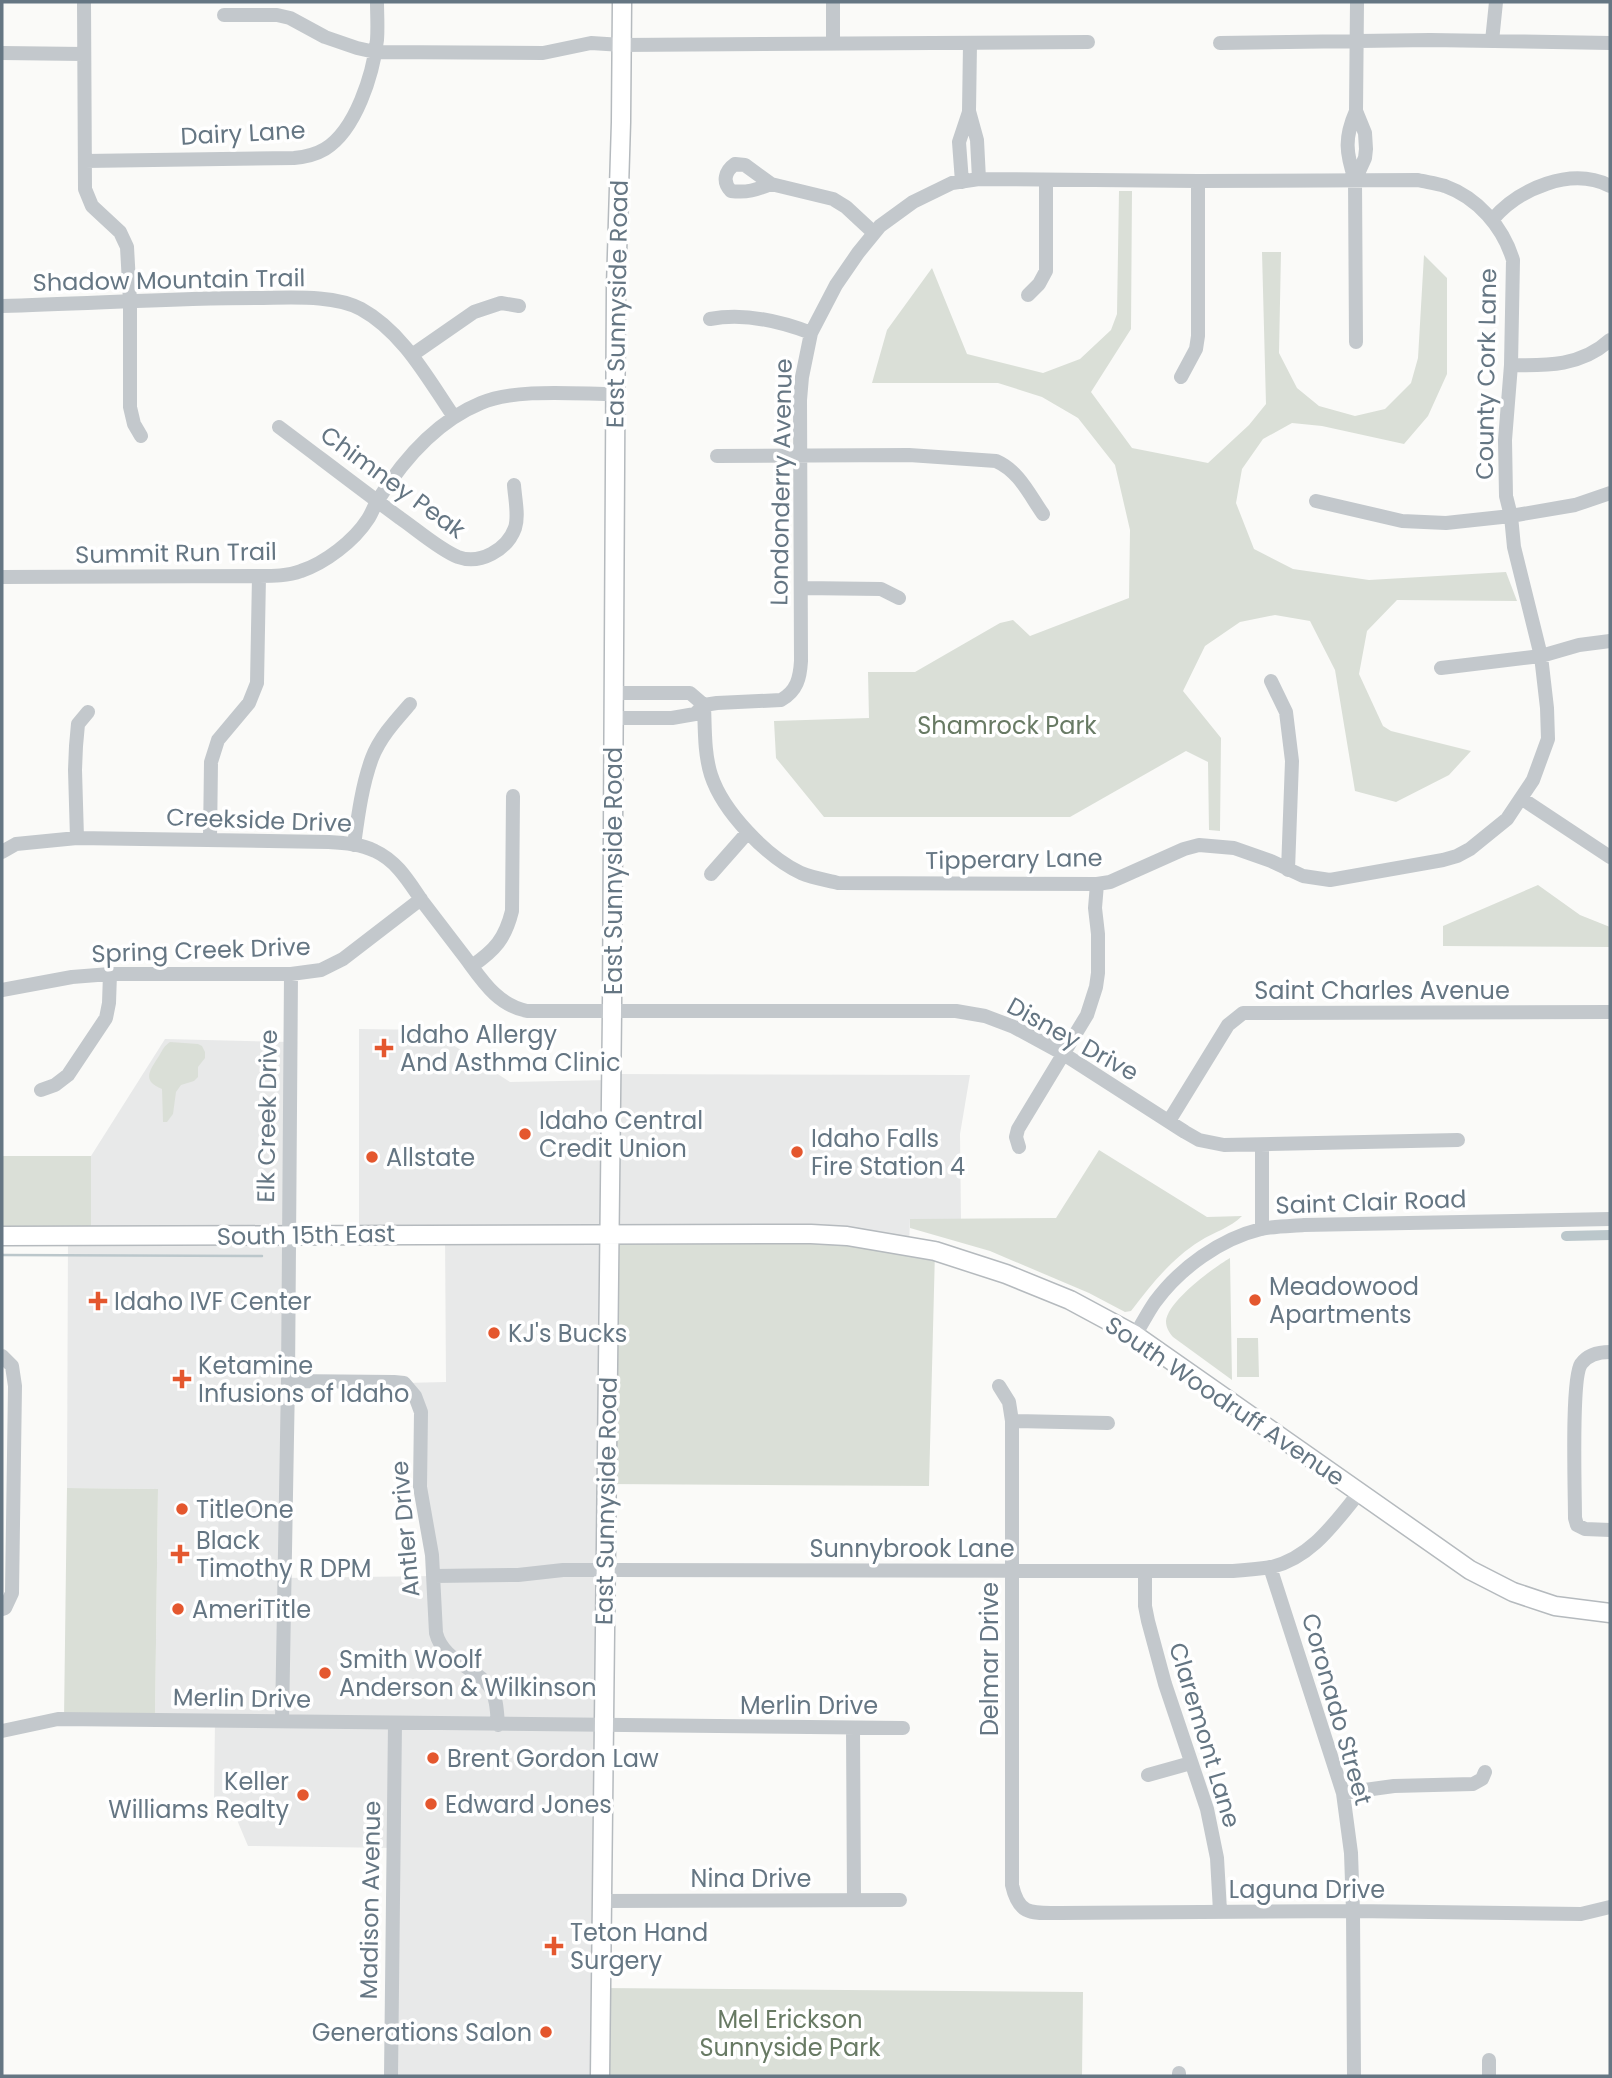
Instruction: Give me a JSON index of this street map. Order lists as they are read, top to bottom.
{
  "streets": {
    "main road": ["East Sunnyside Road", "South 15th East", "South Woodruff Avenue"],
    "street": [
      "Dairy Lane",
      "Shadow Mountain Trail",
      "County Cork Lane",
      "Chimney Peak",
      "Londonderry Avenue",
      "Summit Run Trail",
      "Creekside Drive",
      "Tipperary Lane",
      "Spring Creek Drive",
      "Saint Charles Avenue",
      "Disney Drive",
      "Elk Creek Drive",
      "Saint Clair Road",
      "Antler Drive",
      "Sunnybrook Lane",
      "Delmar Drive",
      "Merlin Drive",
      "Coronado Street",
      "Claremont Lane",
      "Nina Drive",
      "Laguna Drive",
      "Madison Avenue"
    ]
  },
  "crossings": [
    ["Shadow Mountain Trail", "Summit Run Trail"],
    ["East Sunnyside Road", "Londonderry Avenue"],
    ["East Sunnyside Road", "Summit Run Trail"],
    ["East Sunnyside Road", "Creekside Drive"],
    ["East Sunnyside Road", "Disney Drive"],
    ["East Sunnyside Road", "South 15th East"],
    ["East Sunnyside Road", "South Woodruff Avenue"],
    ["East Sunnyside Road", "Sunnybrook Lane"],
    ["East Sunnyside Road", "Merlin Drive"],
    ["East Sunnyside Road", "Nina Drive"],
    ["County Cork Lane", "Londonderry Avenue"],
    ["County Cork Lane", "Tipperary Lane"],
    ["Chimney Peak", "Summit Run Trail"],
    ["Londonderry Avenue", "Tipperary Lane"],
    ["Creekside Drive", "Spring Creek Drive"],
    ["Creekside Drive", "Disney Drive"],
    ["Spring Creek Drive", "Elk Creek Drive"],
    ["Saint Charles Avenue", "Disney Drive"],
    ["Elk Creek Drive", "South 15th East"],
    ["Elk Creek Drive", "Antler Drive"],
    ["Elk Creek Drive", "Merlin Drive"],
    ["Saint Clair Road", "South Woodruff Avenue"],
    ["South 15th East", "South Woodruff Avenue"],
    ["South Woodruff Avenue", "Sunnybrook Lane"],
    ["Antler Drive", "Sunnybrook Lane"],
    ["Antler Drive", "Merlin Drive"],
    ["Sunnybrook Lane", "Delmar Drive"],
    ["Sunnybrook Lane", "Coronado Street"],
    ["Sunnybrook Lane", "Claremont Lane"],
    ["Delmar Drive", "Laguna Drive"],
    ["Merlin Drive", "Madison Avenue"],
    ["Coronado Street", "Laguna Drive"],
    ["Claremont Lane", "Laguna Drive"]
  ],
  "parks": ["Shamrock Park", "Mel Erickson Sunnyside Park"],
  "places": {
    "health": [
      "Idaho Allergy And Asthma Clinic",
      "Idaho IVF Center",
      "Ketamine Infusions of Idaho",
      "Black Timothy R DPM",
      "Teton Hand Surgery"
    ],
    "other": [
      "Idaho Central Credit Union",
      "Idaho Falls Fire Station 4",
      "Allstate",
      "Meadowood Apartments",
      "KJ's Bucks",
      "TitleOne",
      "AmeriTitle",
      "Smith Woolf Anderson & Wilkinson",
      "Brent Gordon Law",
      "Keller Williams Realty",
      "Edward Jones",
      "Generations Salon"
    ]
  }
}
